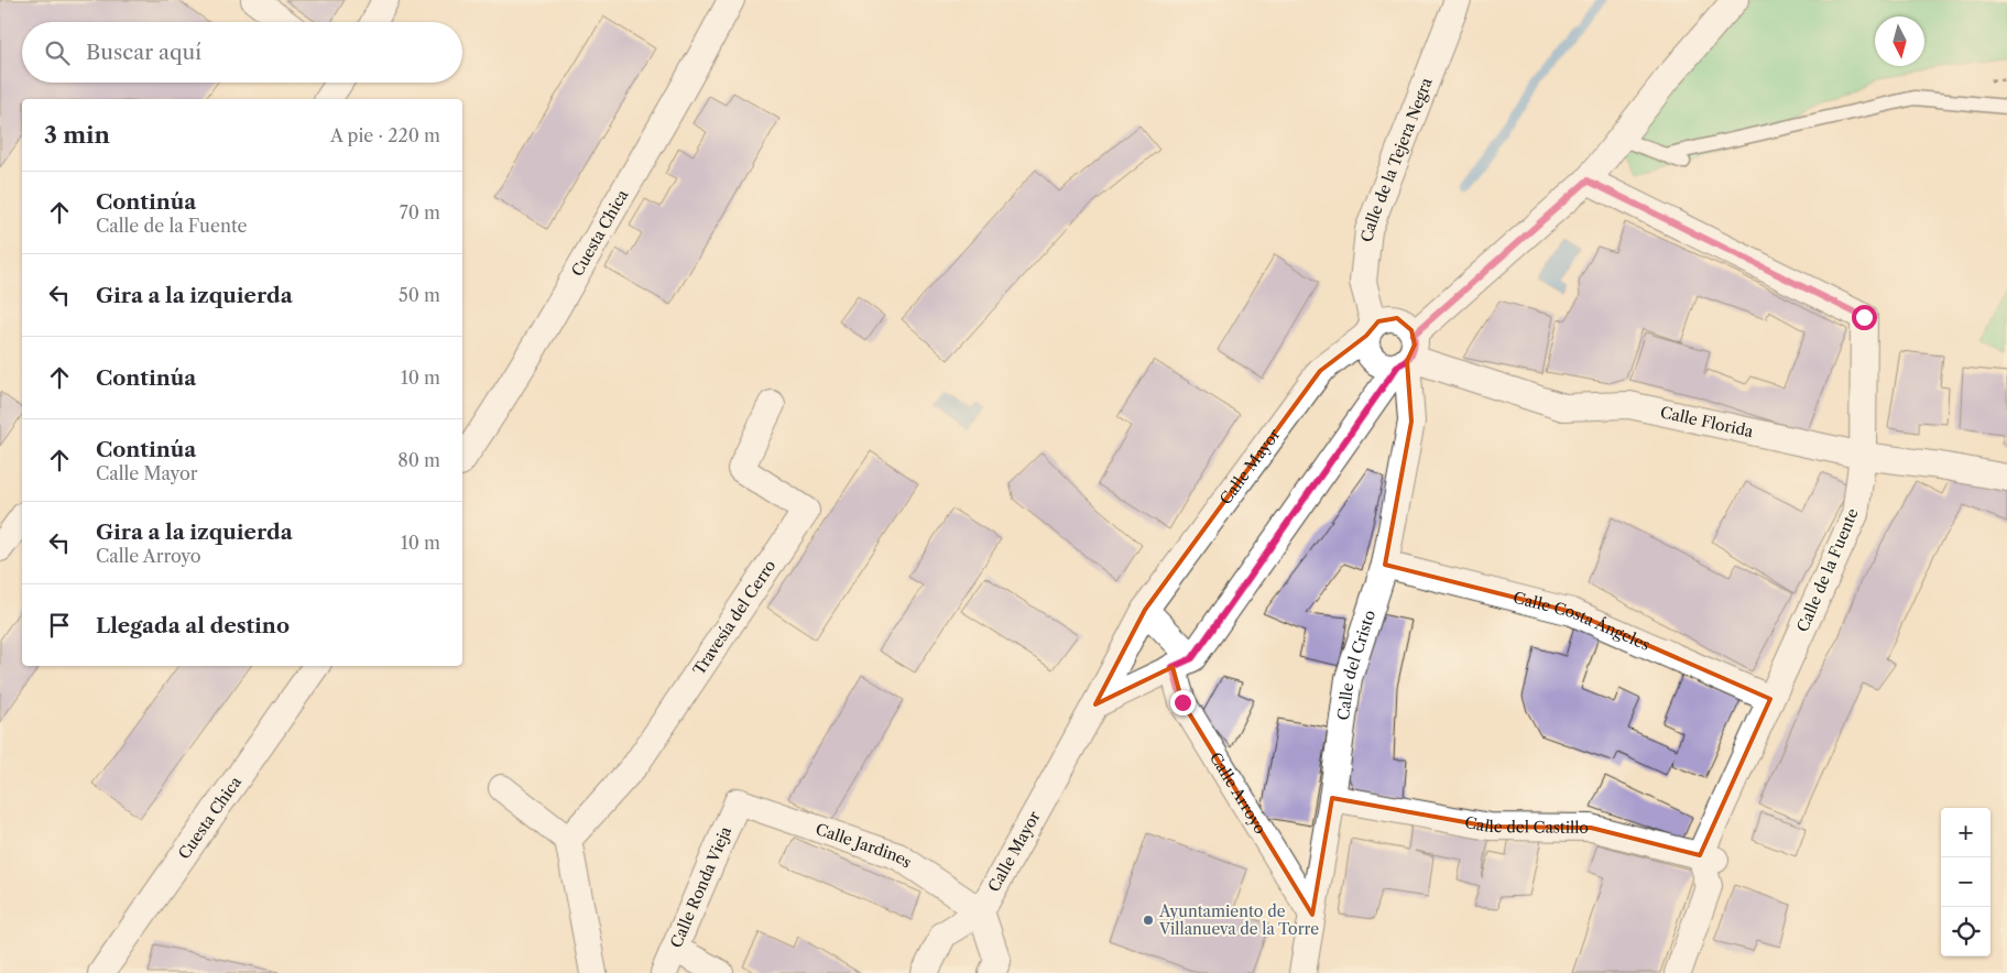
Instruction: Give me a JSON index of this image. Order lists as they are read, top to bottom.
{
  "streets": {
    "street": [
      "Calle de la Tejera Negra",
      "Cuesta Chica",
      "Calle Florida",
      "Calle Mayor",
      "Calle de la Fuente",
      "Travesía del Cerro",
      "Calle Costa Ángeles",
      "Calle del Cristo",
      "Calle Arroyo",
      "Calle del Castillo",
      "Calle Jardines",
      "Calle Ronda Vieja"
    ]
  },
  "crossings": [
    ["Calle de la Tejera Negra", "Calle Florida"],
    ["Calle de la Tejera Negra", "Calle Mayor"],
    ["Calle de la Tejera Negra", "Calle del Cristo"],
    ["Calle Florida", "Calle Mayor"],
    ["Calle Florida", "Calle de la Fuente"],
    ["Calle Florida", "Calle del Cristo"],
    ["Calle Mayor", "Calle del Cristo"],
    ["Calle Mayor", "Calle Jardines"],
    ["Calle de la Fuente", "Calle Costa Ángeles"],
    ["Calle de la Fuente", "Calle del Castillo"],
    ["Calle Costa Ángeles", "Calle del Cristo"],
    ["Calle del Cristo", "Calle Arroyo"],
    ["Calle del Cristo", "Calle del Castillo"],
    ["Calle Jardines", "Calle Ronda Vieja"]
  ],
  "places": ["Ayuntamiento de Villanueva de la Torre"],
  "north": "bottom",
  "page": {
    "search": "Buscar aquí",
    "heading": ["3 min", "A pie · 220 m"],
    "list": [
      ["Continúa", "Calle de la Fuente", "70 m"],
      ["Gira a la izquierda", "50 m"],
      ["Continúa", "10 m"],
      ["Continúa", "Calle Mayor", "80 m"],
      ["Gira a la izquierda", "Calle Arroyo", "10 m"],
      "Llegada al destino"
    ],
    "map_buttons": ["+", "−"]
  }
}
